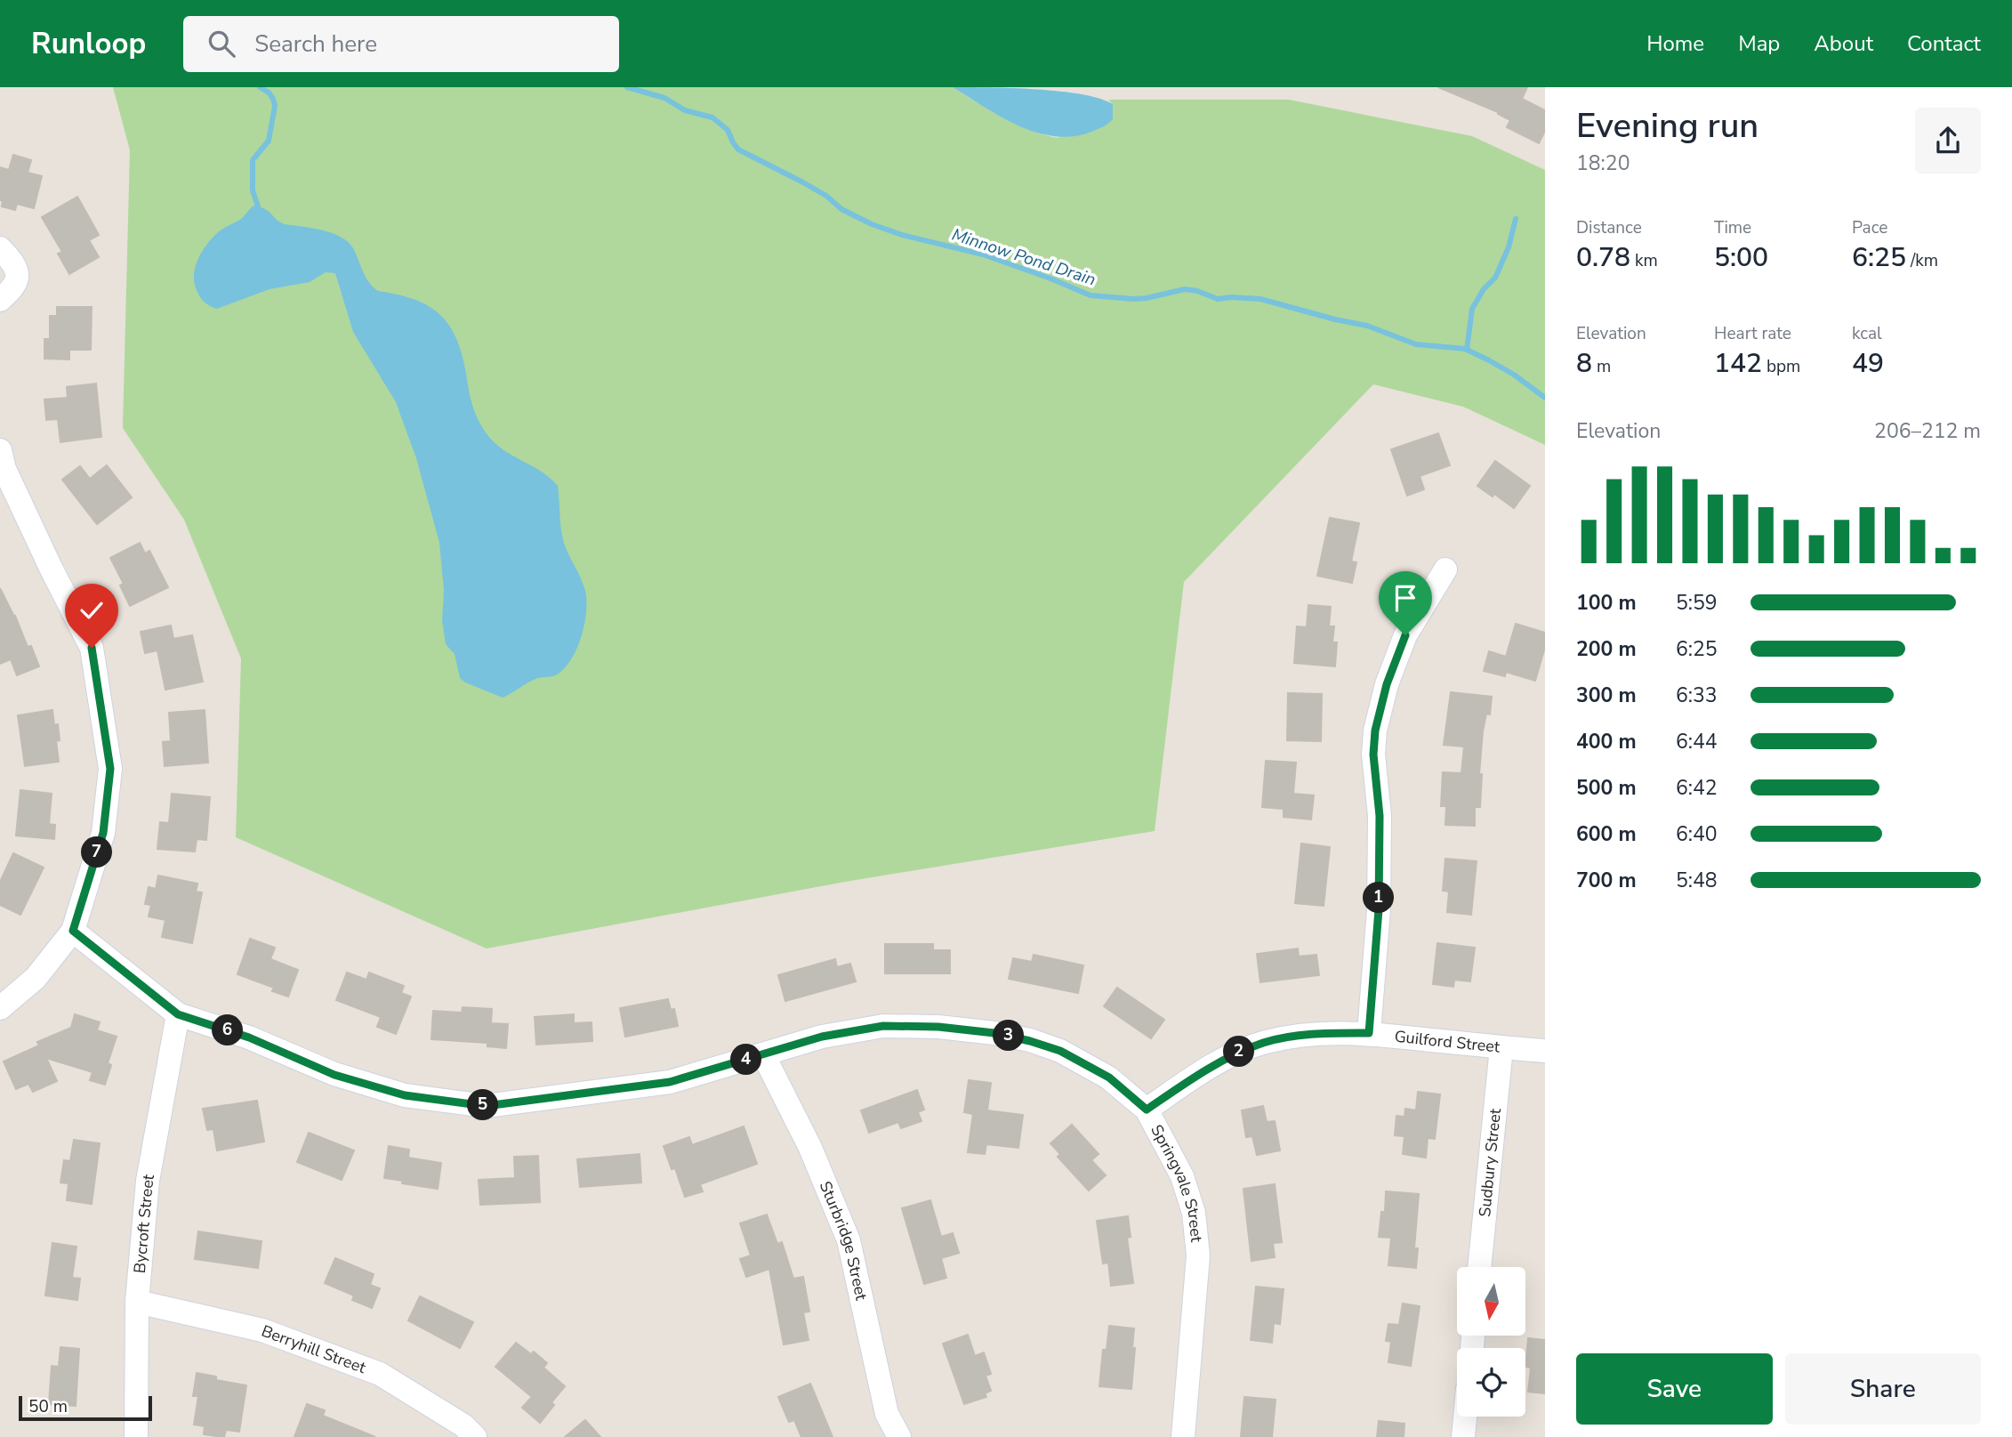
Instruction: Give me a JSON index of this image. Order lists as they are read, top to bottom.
{
  "streets": {
    "street": [
      "Guilford Street",
      "Sudbury Street",
      "Springvale Street",
      "Bycroft Street",
      "Sturbridge Street",
      "Berryhill Street"
    ]
  },
  "crossings": [
    ["Guilford Street", "Sudbury Street"],
    ["Guilford Street", "Springvale Street"],
    ["Springvale Street", "Bycroft Street"],
    ["Springvale Street", "Sturbridge Street"],
    ["Bycroft Street", "Berryhill Street"]
  ],
  "water": ["Minnow Pond Drain"],
  "scale_bar": "50 m",
  "north": "bottom",
  "page": {
    "header": "Runloop",
    "search": "Search here",
    "nav": [
      "Home",
      "Map",
      "About",
      "Contact"
    ],
    "heading": ["Evening run", "18:20"],
    "stats": [
      ["Distance", "0.78 km"],
      ["Time", "5:00"],
      ["Pace", "6:25 /km"],
      ["Elevation", "8 m"],
      ["Heart rate", "142 bpm"],
      ["kcal", "49"]
    ],
    "chart": ["Elevation", "206–212 m"],
    "list": [
      {
        "name": "100 m",
        "note": "5:59"
      },
      {
        "name": "200 m",
        "note": "6:25"
      },
      {
        "name": "300 m",
        "note": "6:33"
      },
      {
        "name": "400 m",
        "note": "6:44"
      },
      {
        "name": "500 m",
        "note": "6:42"
      },
      {
        "name": "600 m",
        "note": "6:40"
      },
      {
        "name": "700 m",
        "note": "5:48"
      }
    ],
    "pins": [
      "7",
      "1",
      "6",
      "3",
      "2",
      "4",
      "5"
    ],
    "buttons": ["Save", "Share"],
    "scale": "50 m"
  }
}
